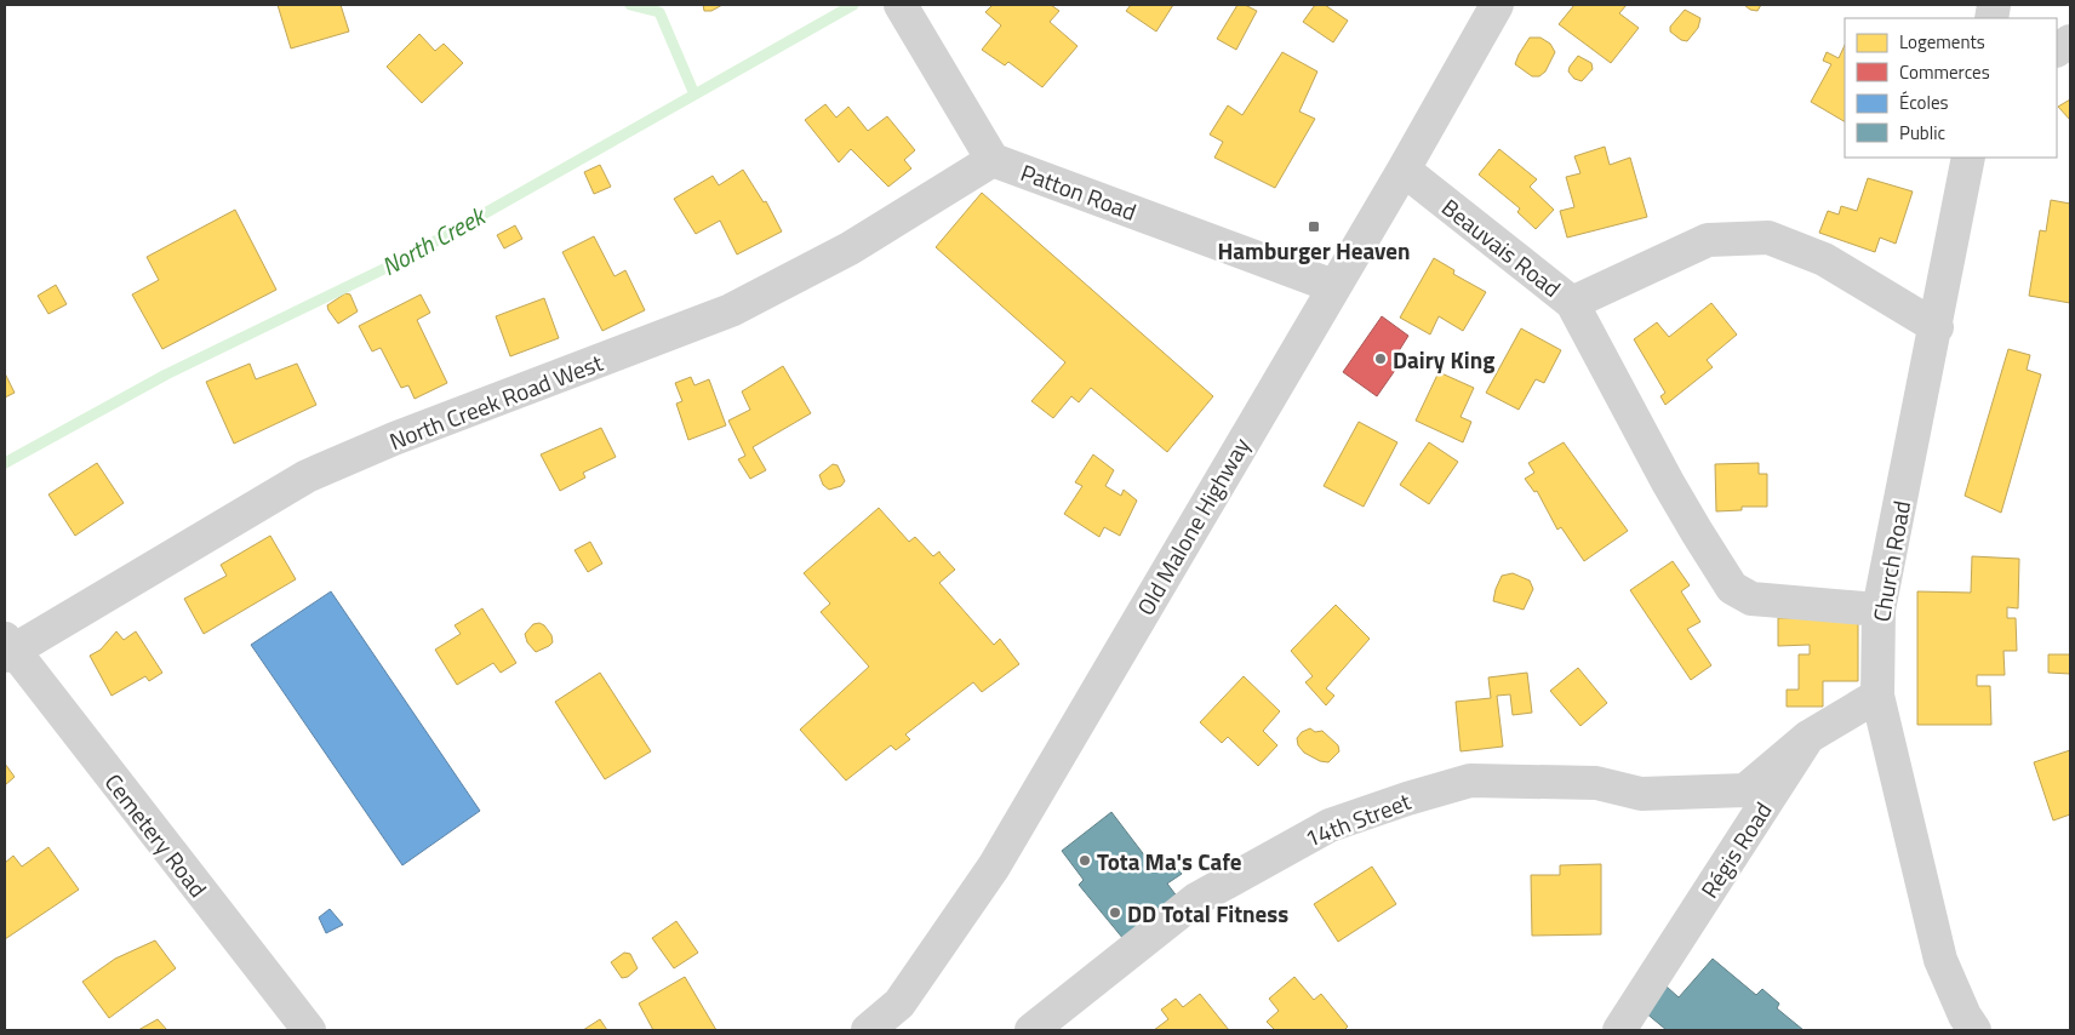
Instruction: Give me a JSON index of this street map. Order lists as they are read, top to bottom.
{
  "streets": {
    "street": [
      "Patton Road",
      "Beauvais Road",
      "North Creek Road West",
      "Old Malone Highway",
      "Church Road",
      "14th Street",
      "Cemetery Road",
      "Régis Road"
    ]
  },
  "crossings": [
    ["Patton Road", "North Creek Road West"],
    ["Patton Road", "Old Malone Highway"],
    ["Beauvais Road", "Old Malone Highway"],
    ["Beauvais Road", "Church Road"],
    ["North Creek Road West", "Cemetery Road"],
    ["Church Road", "Régis Road"],
    ["14th Street", "Régis Road"]
  ],
  "water": ["North Creek"],
  "places": {
    "transit": ["Hamburger Heaven"],
    "other": ["Dairy King", "Tota Ma's Cafe", "DD Total Fitness"]
  },
  "legend": [
    "Logements",
    "Commerces",
    "Écoles",
    "Public"
  ]
}
